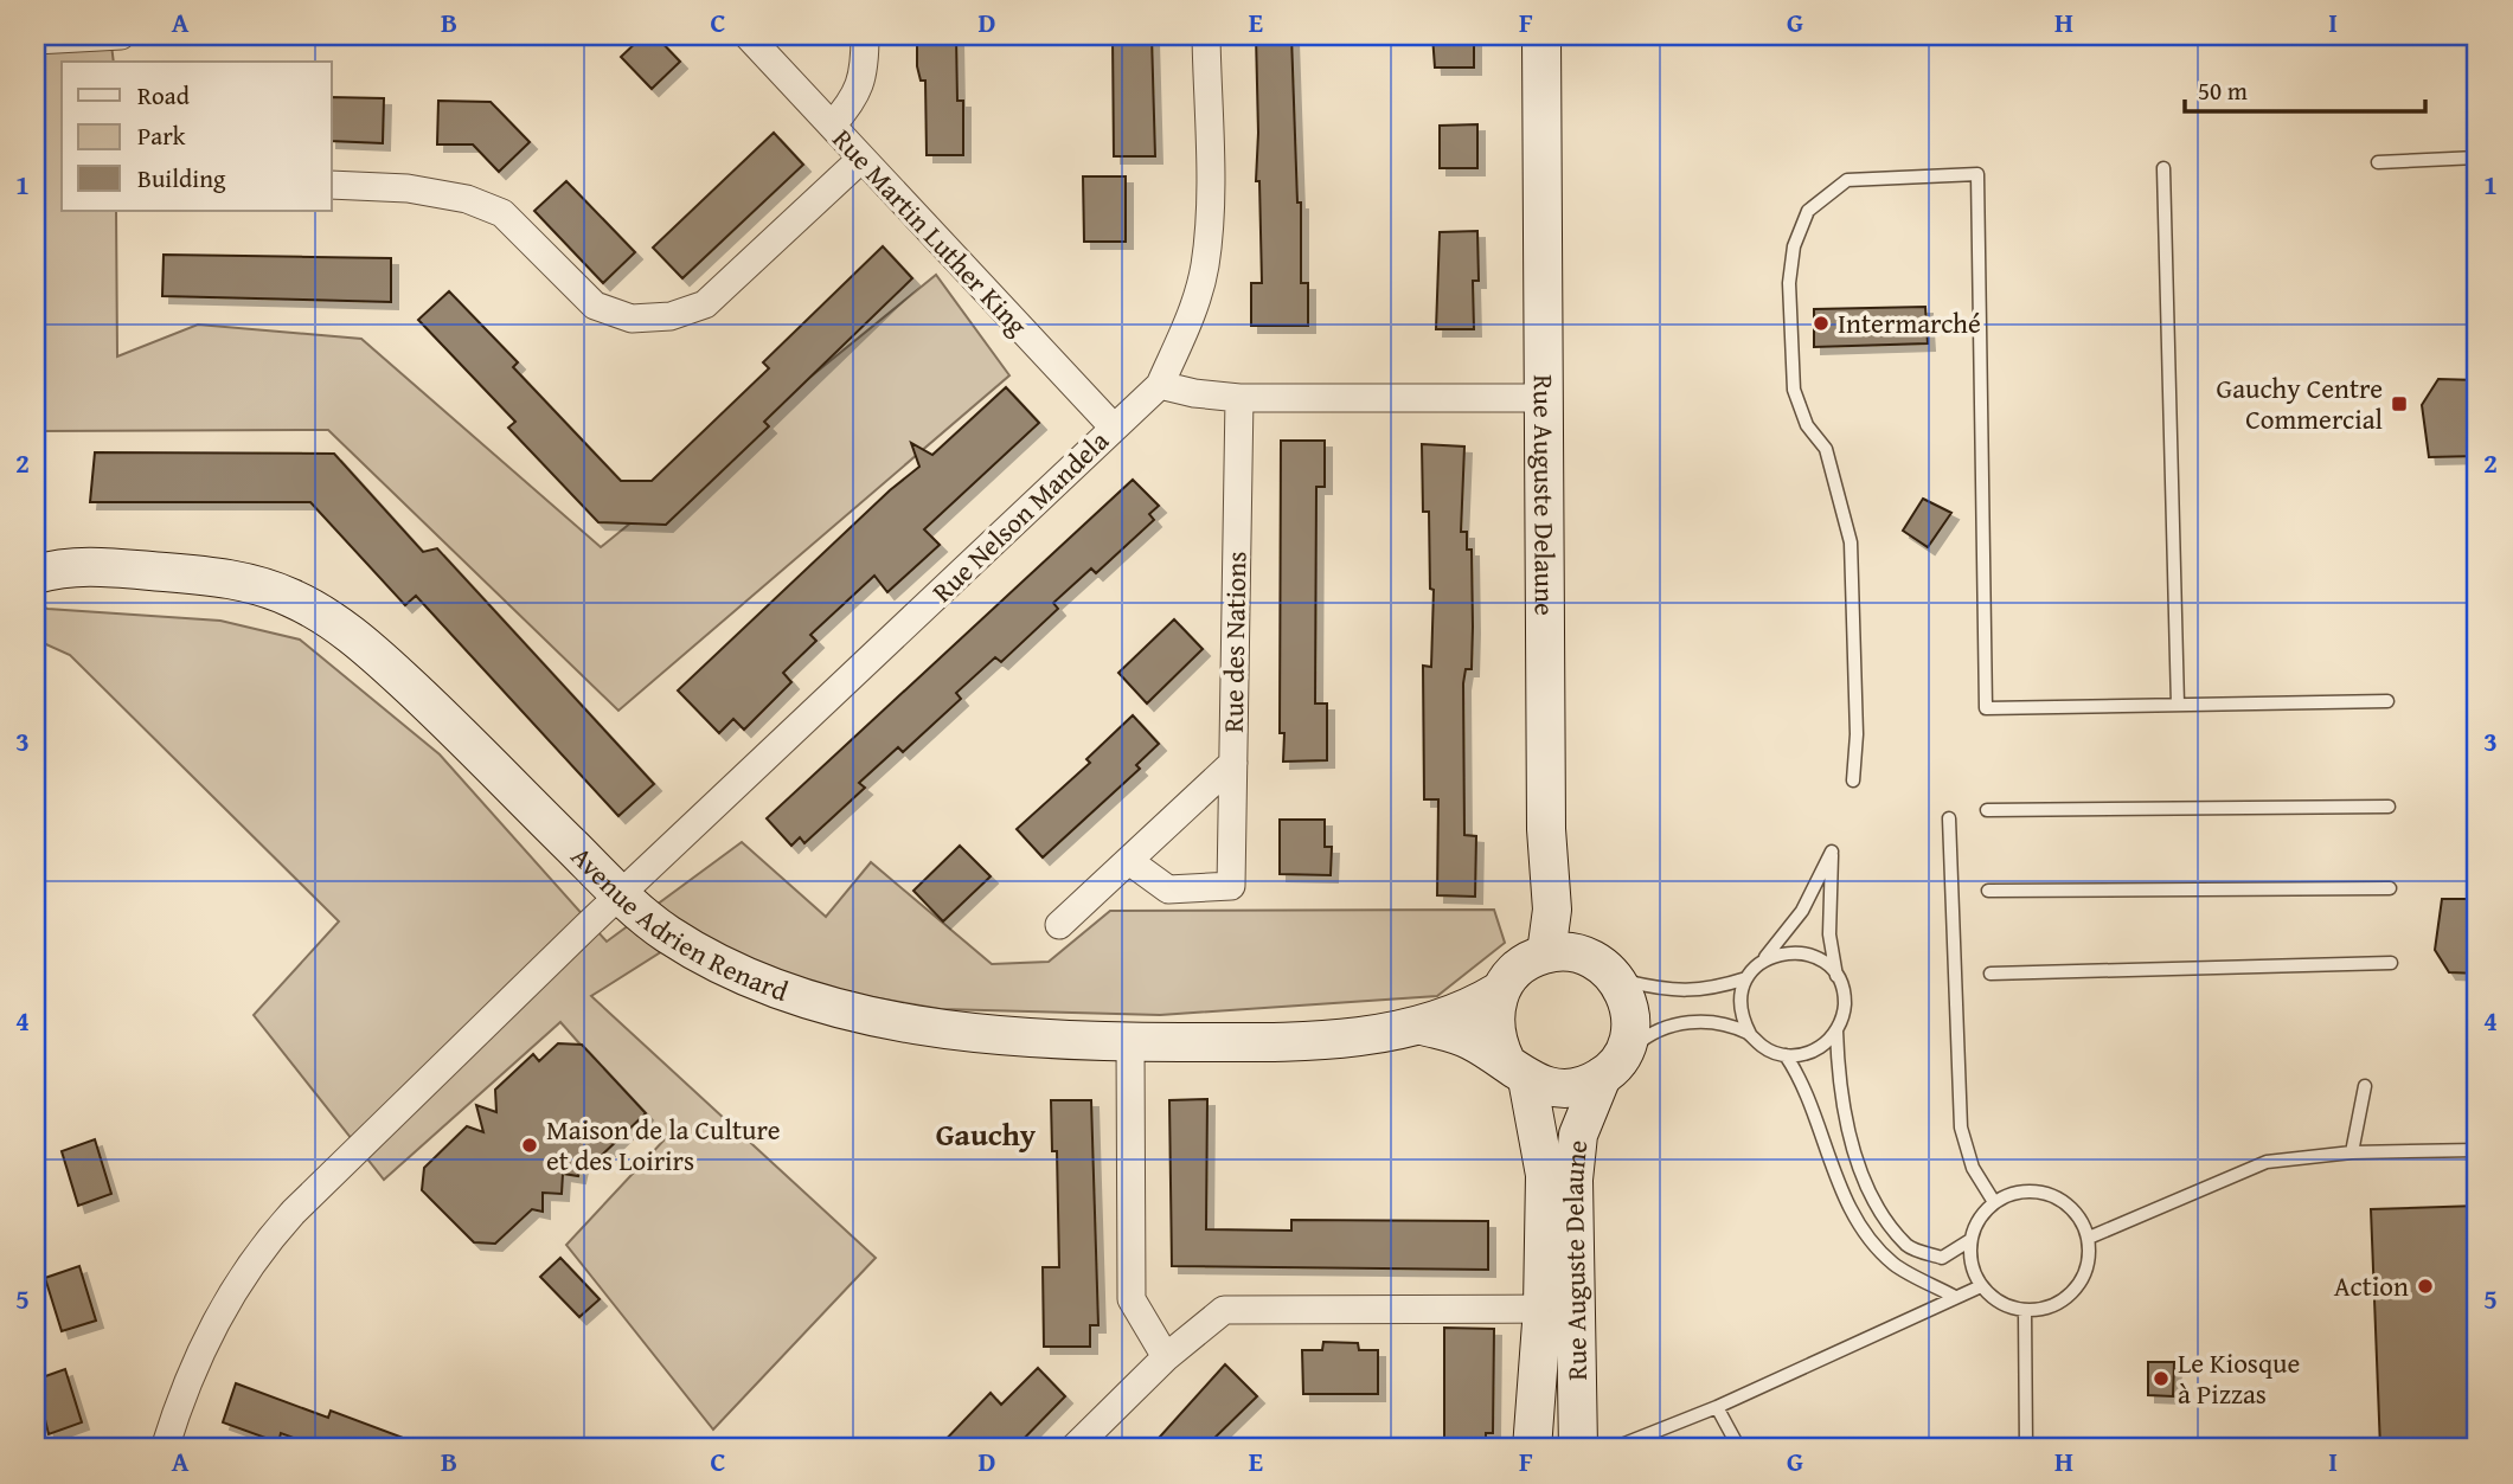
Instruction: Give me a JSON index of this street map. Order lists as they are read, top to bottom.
{
  "streets": {
    "street": [
      "Rue Martin Luther King",
      "Rue Auguste Delaune",
      "Rue Nelson Mandela",
      "Rue des Nations",
      "Avenue Adrien Renard"
    ]
  },
  "crossings": [
    ["Rue Martin Luther King", "Rue Nelson Mandela"],
    ["Rue Auguste Delaune", "Avenue Adrien Renard"],
    ["Rue Nelson Mandela", "Avenue Adrien Renard"]
  ],
  "districts": ["Gauchy"],
  "places": {
    "other": [
      "Intermarché",
      "Maison de la Culture et des Loirirs",
      "Action",
      "Le Kiosque à Pizzas"
    ],
    "transit": ["Gauchy Centre Commercial"]
  },
  "legend": ["Road", "Park", "Building"],
  "scale_bar": "50 m",
  "grid": {
    "columns": [
      "A",
      "B",
      "C",
      "D",
      "E",
      "F",
      "G",
      "H",
      "I"
    ],
    "rows": [
      "1",
      "2",
      "3",
      "4",
      "5"
    ]
  }
}
